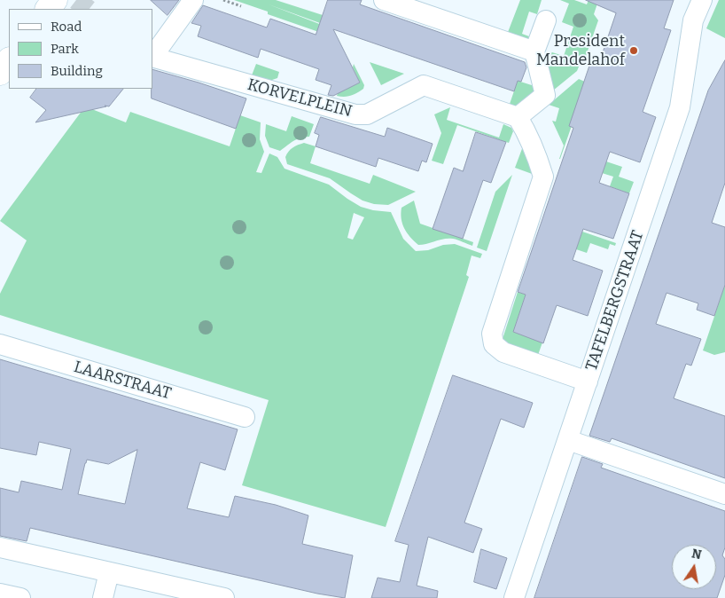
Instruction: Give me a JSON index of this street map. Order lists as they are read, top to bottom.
{
  "streets": {
    "street": ["KORVELPLEIN", "TAFELBERGSTRAAT", "LAARSTRAAT"]
  },
  "places": ["President Mandelahof"],
  "legend": ["Road", "Park", "Building"],
  "north": "top"
}
